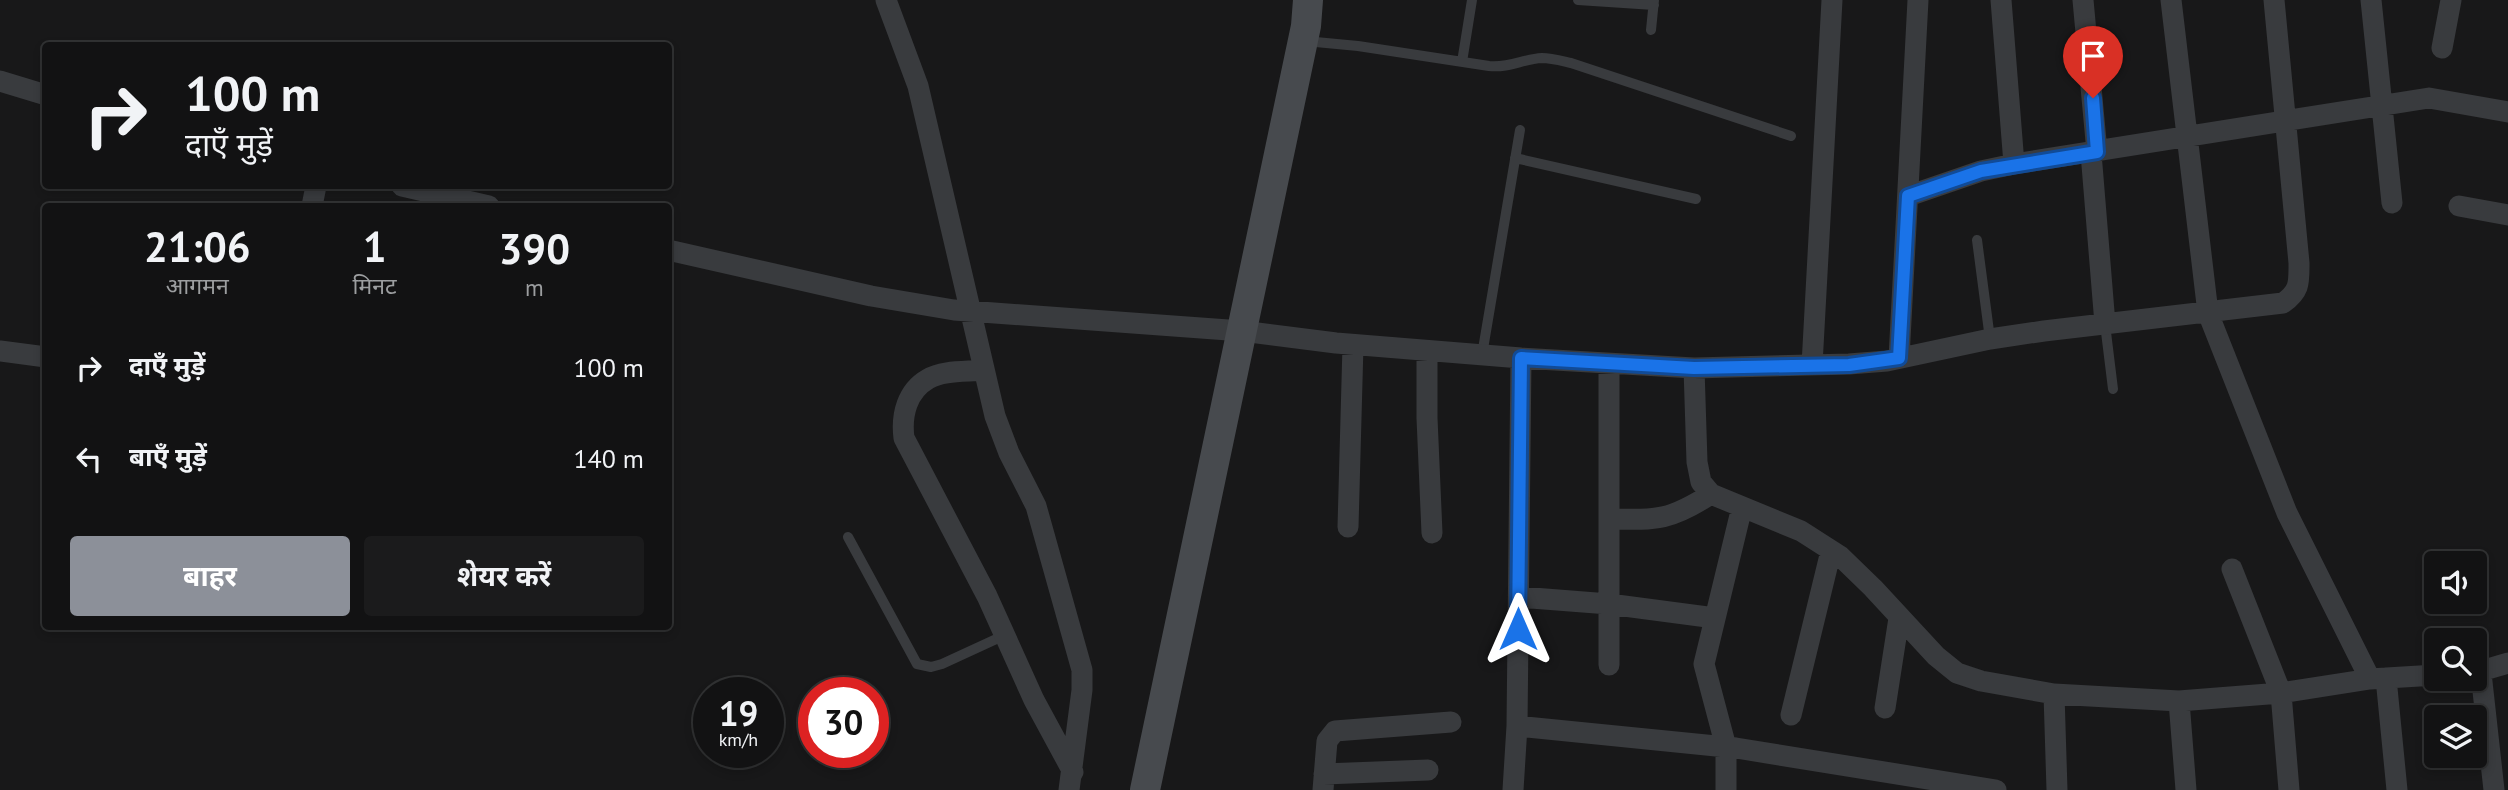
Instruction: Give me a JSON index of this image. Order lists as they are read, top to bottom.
{
  "page": {
    "turn": ["100 m", "दाएँ मुड़ें"],
    "eta": [
      "21:06",
      "आगमन",
      "1",
      "मिनट",
      "390",
      "m"
    ],
    "list": [
      {
        "name": "दाएँ मुड़ें",
        "value": "100 m"
      },
      {
        "name": "बाएँ मुड़ें",
        "value": "140 m"
      }
    ],
    "buttons": ["बाहर", "शेयर करें"],
    "speed": "19 km/h",
    "limit": "30"
  }
}
